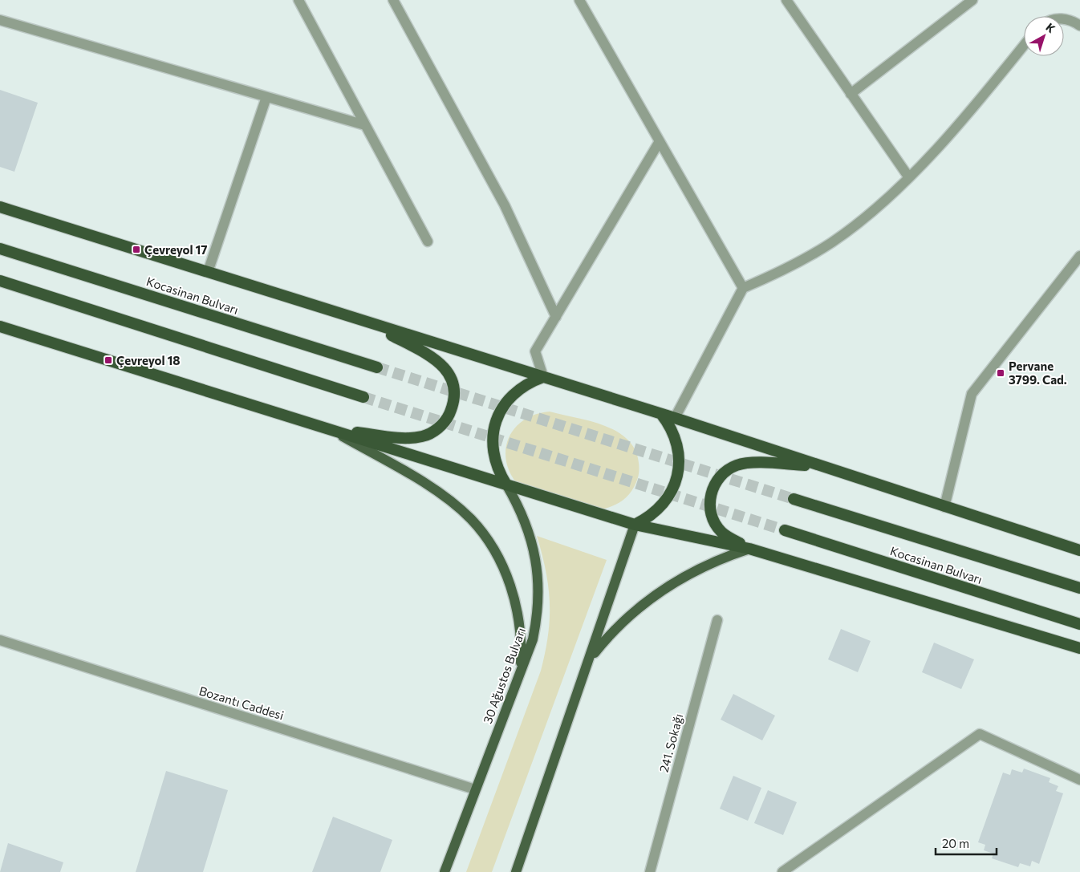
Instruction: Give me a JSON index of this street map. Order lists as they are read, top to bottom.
{
  "streets": {
    "highway": ["Kocasinan Bulvarı"],
    "main road": ["30 Ağustos Bulvarı"],
    "street": ["Bozantı Caddesi", "241. Sokağı"]
  },
  "crossings": [
    ["30 Ağustos Bulvarı", "Bozantı Caddesi"]
  ],
  "places": {
    "transit": ["Çevreyol 17", "Çevreyol 18", "Pervane 3799. Cad."]
  },
  "scale_bar": "20 m",
  "north": "top right"
}
